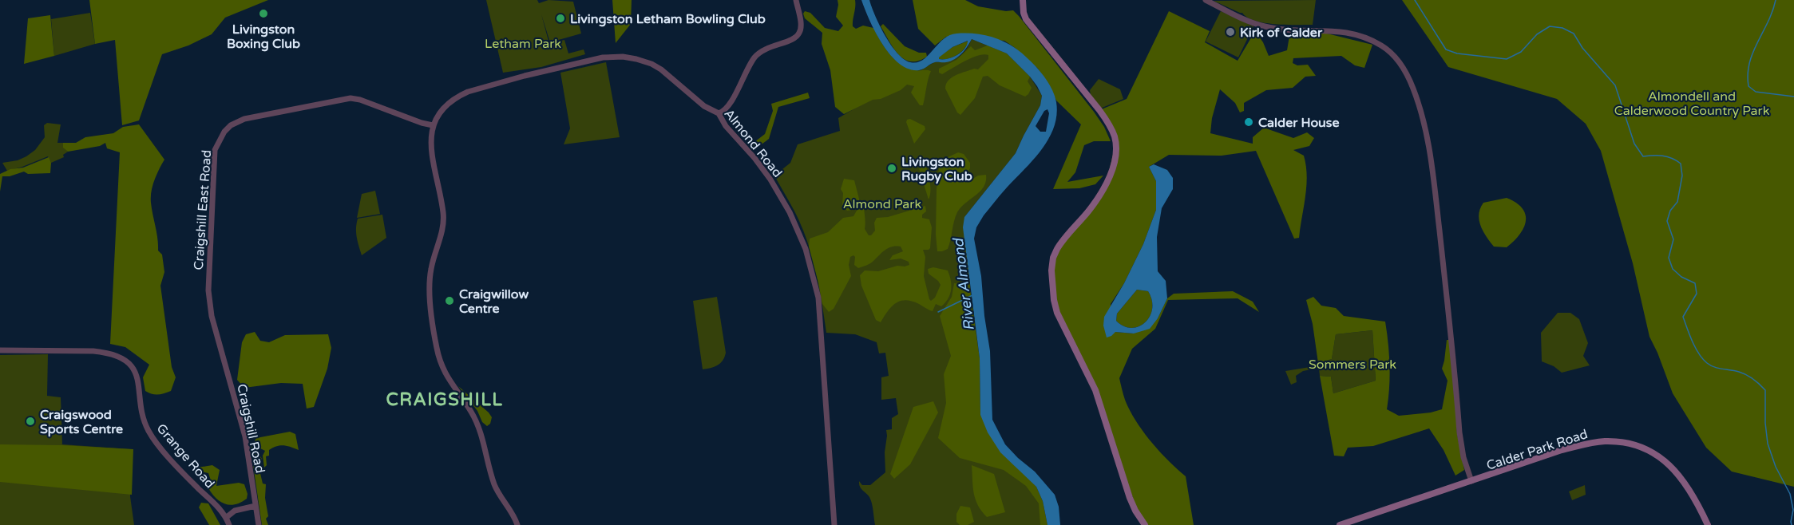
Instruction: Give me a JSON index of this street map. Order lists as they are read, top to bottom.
{
  "streets": {
    "main road": ["Calder Park Road"],
    "street": [
      "Almond Road",
      "Craigshill East Road",
      "Craigshill Road",
      "Grange Road"
    ]
  },
  "crossings": [
    ["Almond Road", "Craigshill East Road"],
    ["Craigshill East Road", "Craigshill Road"]
  ],
  "districts": ["CRAIGSHILL"],
  "water": ["River Almond"],
  "parks": [
    "Letham Park",
    "Almondell and Calderwood Country Park",
    "Almond Park",
    "Sommers Park"
  ],
  "places": [
    "Livingston Boxing Club",
    "Livingston Letham Bowling Club",
    "Kirk of Calder",
    "Calder House",
    "Livingston Rugby Club",
    "Craigwillow Centre",
    "Craigswood Sports Centre"
  ]
}
